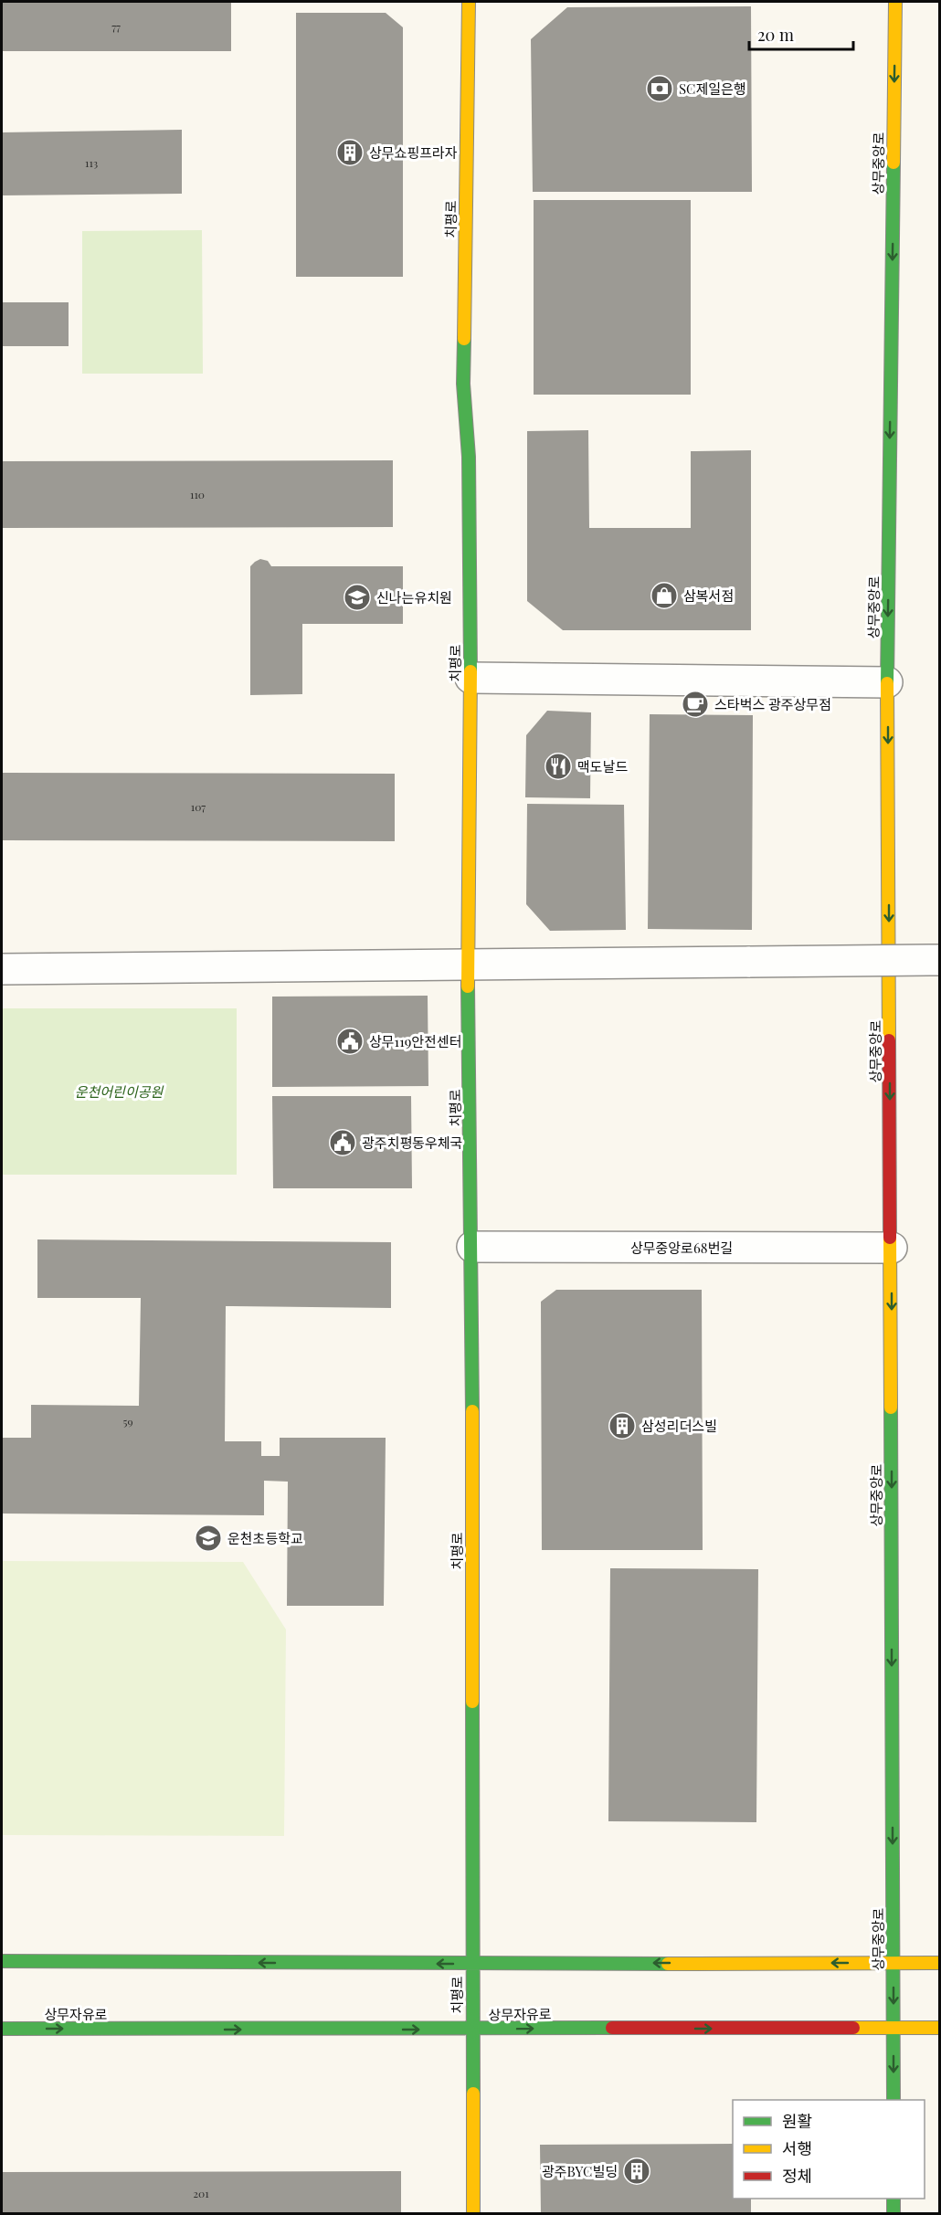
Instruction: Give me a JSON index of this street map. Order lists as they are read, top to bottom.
{
  "streets": {
    "street": [
      "상무중앙로",
      "치평로",
      "상무중앙로68번길",
      "상무자유로"
    ]
  },
  "crossings": [
    ["상무중앙로", "상무중앙로68번길"],
    ["상무중앙로", "상무자유로"],
    ["치평로", "상무중앙로68번길"],
    ["치평로", "상무자유로"]
  ],
  "one_way": ["상무중앙로"],
  "parks": ["운천어린이공원"],
  "places": {
    "bank": ["SC제일은행"],
    "building": ["상무쇼핑프라자", "삼성리더스빌", "광주BYC빌딩"],
    "shop": ["삼복서점"],
    "school or university": ["신나는유치원", "운천초등학교"],
    "cafe": ["스타벅스 광주상무점"],
    "restaurant": ["맥도날드"],
    "public building": ["상무119안전센터", "광주치평동우체국"]
  },
  "house_numbers": [
    "77",
    "113",
    "110",
    "107",
    "59",
    "201"
  ],
  "legend": ["원활", "서행", "정체"],
  "scale_bar": "20 m"
}
